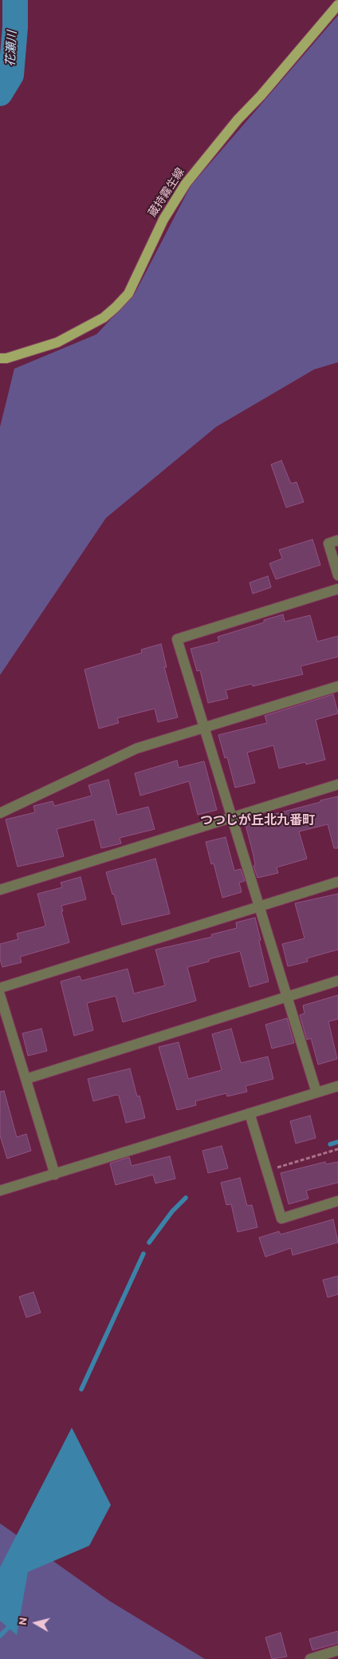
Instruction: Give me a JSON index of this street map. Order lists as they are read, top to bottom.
{
  "streets": {
    "main road": ["蔵持霧生線"]
  },
  "districts": ["つつじが丘北九番町"],
  "water": ["花瀬川"],
  "north": "left"
}
